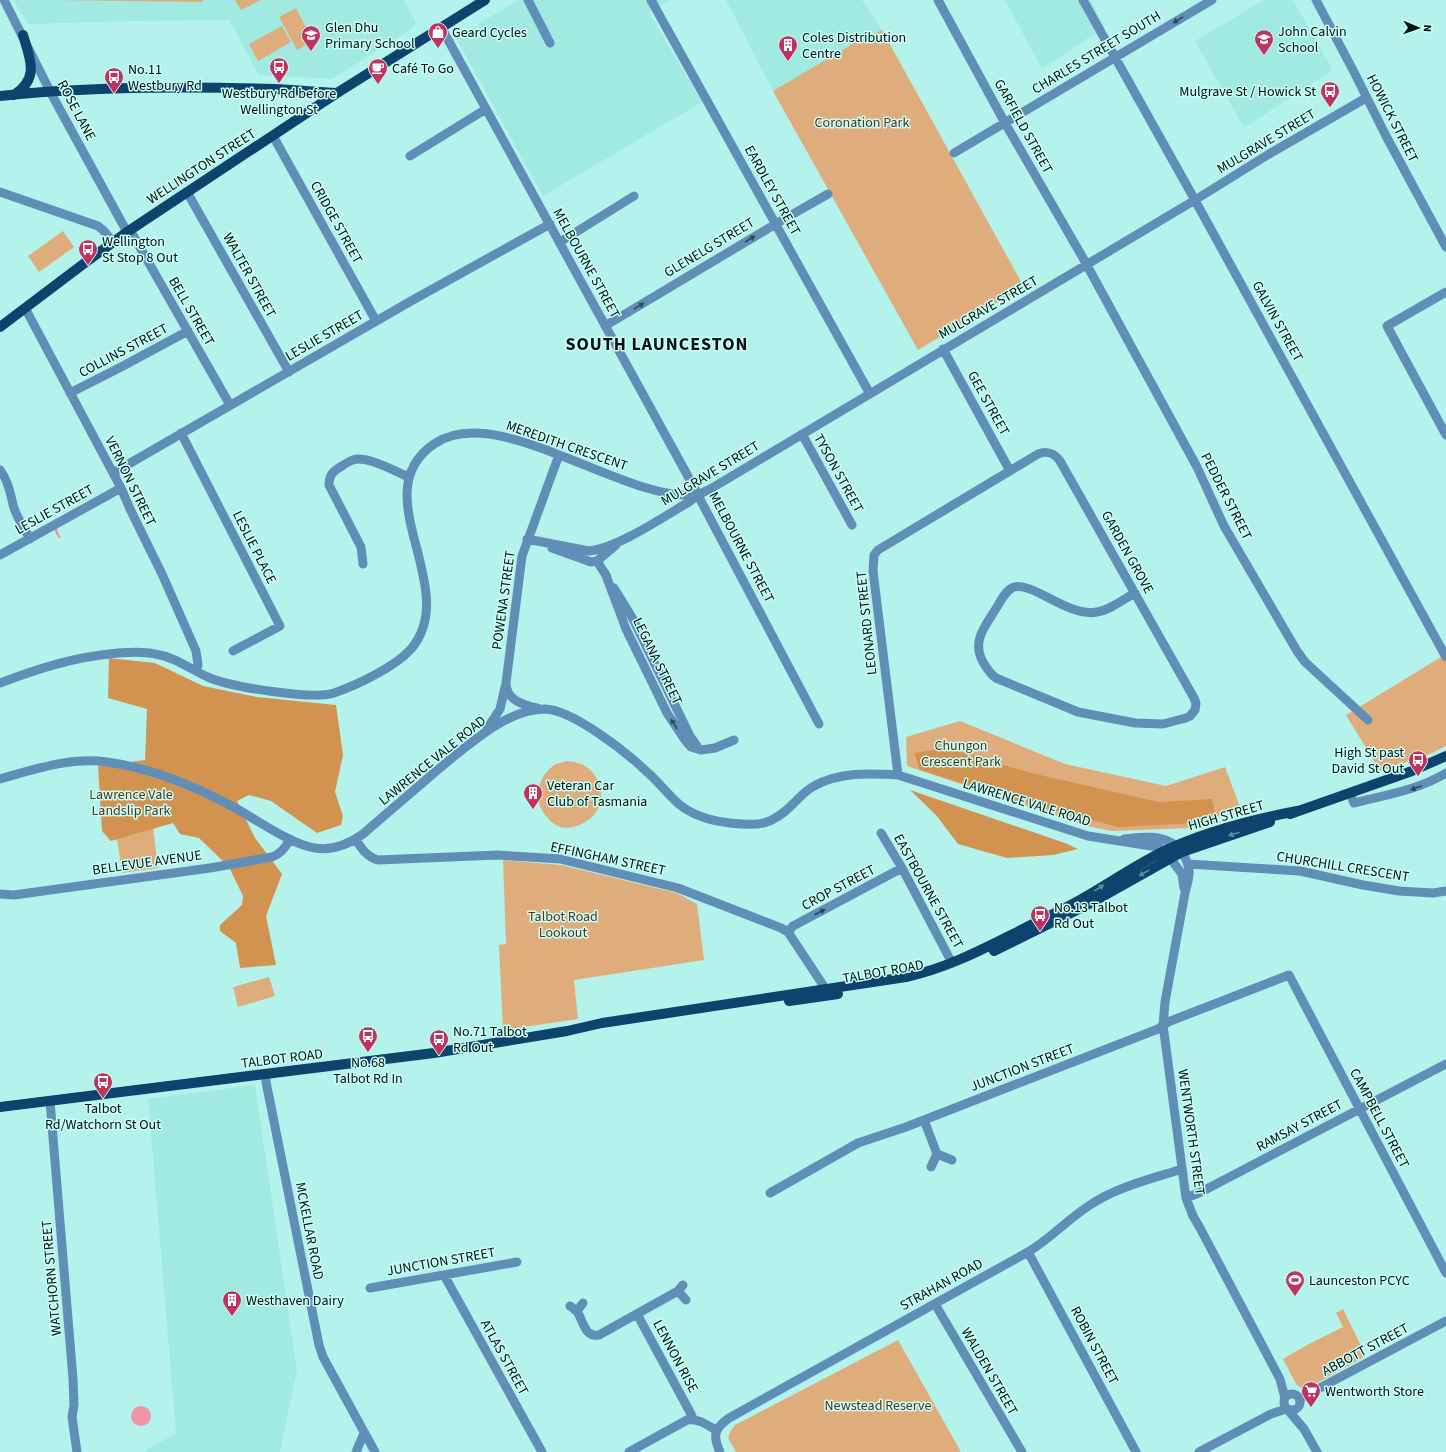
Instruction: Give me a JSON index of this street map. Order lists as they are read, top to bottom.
{
  "streets": {
    "main road": ["WELLINGTON STREET", "HIGH STREET", "TALBOT ROAD"],
    "street": [
      "CHARLES STREET SOUTH",
      "ROSE LANE",
      "HOWICK STREET",
      "GARFIELD STREET",
      "MULGRAVE STREET",
      "EARDLEY STREET",
      "CRIDGE STREET",
      "GLENELG STREET",
      "MELBOURNE STREET",
      "WALTER STREET",
      "BELL STREET",
      "GALVIN STREET",
      "LESLIE STREET",
      "COLLINS STREET",
      "GEE STREET",
      "MEREDITH CRESCENT",
      "TYSON STREET",
      "VERNON STREET",
      "PEDDER STREET",
      "LESLIE PLACE",
      "GARDEN GROVE",
      "POWENA STREET",
      "LEONARD STREET",
      "LEGANA STREET",
      "LAWRENCE VALE ROAD",
      "EFFINGHAM STREET",
      "BELLEVUE AVENUE",
      "CHURCHILL CRESCENT",
      "CROP STREET",
      "EASTBOURNE STREET",
      "JUNCTION STREET",
      "CAMPBELL STREET",
      "RAMSAY STREET",
      "WENTWORTH STREET",
      "MCKELLAR ROAD",
      "WATCHORN STREET",
      "STRAHAN ROAD",
      "ROBIN STREET",
      "ABBOTT STREET",
      "LENNON RISE",
      "ATLAS STREET",
      "WALDEN STREET"
    ]
  },
  "crossings": [
    ["CHARLES STREET SOUTH", "GARFIELD STREET"],
    ["CHARLES STREET SOUTH", "GALVIN STREET"],
    ["ROSE LANE", "WELLINGTON STREET"],
    ["ROSE LANE", "BELL STREET"],
    ["HOWICK STREET", "MULGRAVE STREET"],
    ["GARFIELD STREET", "MULGRAVE STREET"],
    ["GARFIELD STREET", "PEDDER STREET"],
    ["MULGRAVE STREET", "EARDLEY STREET"],
    ["MULGRAVE STREET", "MELBOURNE STREET"],
    ["MULGRAVE STREET", "GALVIN STREET"],
    ["MULGRAVE STREET", "GEE STREET"],
    ["MULGRAVE STREET", "MEREDITH CRESCENT"],
    ["MULGRAVE STREET", "TYSON STREET"],
    ["MULGRAVE STREET", "PEDDER STREET"],
    ["MULGRAVE STREET", "POWENA STREET"],
    ["MULGRAVE STREET", "LEGANA STREET"],
    ["WELLINGTON STREET", "CRIDGE STREET"],
    ["WELLINGTON STREET", "MELBOURNE STREET"],
    ["WELLINGTON STREET", "WALTER STREET"],
    ["WELLINGTON STREET", "BELL STREET"],
    ["WELLINGTON STREET", "VERNON STREET"],
    ["EARDLEY STREET", "GLENELG STREET"],
    ["CRIDGE STREET", "LESLIE STREET"],
    ["GLENELG STREET", "MELBOURNE STREET"],
    ["MELBOURNE STREET", "LESLIE STREET"],
    ["MELBOURNE STREET", "MEREDITH CRESCENT"],
    ["WALTER STREET", "LESLIE STREET"],
    ["BELL STREET", "LESLIE STREET"],
    ["BELL STREET", "COLLINS STREET"],
    ["LESLIE STREET", "VERNON STREET"],
    ["LESLIE STREET", "LESLIE PLACE"],
    ["COLLINS STREET", "VERNON STREET"],
    ["GEE STREET", "GARDEN GROVE"],
    ["GEE STREET", "LEONARD STREET"],
    ["MEREDITH CRESCENT", "VERNON STREET"],
    ["MEREDITH CRESCENT", "POWENA STREET"],
    ["GARDEN GROVE", "LEONARD STREET"],
    ["POWENA STREET", "LAWRENCE VALE ROAD"],
    ["LEONARD STREET", "LAWRENCE VALE ROAD"],
    ["LAWRENCE VALE ROAD", "HIGH STREET"],
    ["LAWRENCE VALE ROAD", "EFFINGHAM STREET"],
    ["LAWRENCE VALE ROAD", "BELLEVUE AVENUE"],
    ["LAWRENCE VALE ROAD", "TALBOT ROAD"],
    ["LAWRENCE VALE ROAD", "WENTWORTH STREET"],
    ["HIGH STREET", "TALBOT ROAD"],
    ["HIGH STREET", "WENTWORTH STREET"],
    ["EFFINGHAM STREET", "CROP STREET"],
    ["CHURCHILL CRESCENT", "WENTWORTH STREET"],
    ["CROP STREET", "EASTBOURNE STREET"],
    ["EASTBOURNE STREET", "TALBOT ROAD"],
    ["TALBOT ROAD", "WENTWORTH STREET"],
    ["TALBOT ROAD", "MCKELLAR ROAD"],
    ["TALBOT ROAD", "WATCHORN STREET"],
    ["JUNCTION STREET", "CAMPBELL STREET"],
    ["JUNCTION STREET", "WENTWORTH STREET"],
    ["JUNCTION STREET", "ATLAS STREET"],
    ["CAMPBELL STREET", "RAMSAY STREET"],
    ["RAMSAY STREET", "WENTWORTH STREET"],
    ["WENTWORTH STREET", "STRAHAN ROAD"],
    ["WENTWORTH STREET", "ABBOTT STREET"],
    ["STRAHAN ROAD", "ROBIN STREET"],
    ["STRAHAN ROAD", "WALDEN STREET"]
  ],
  "one_way": ["GLENELG STREET", "CROP STREET"],
  "districts": ["SOUTH LAUNCESTON"],
  "parks": [
    "Coronation Park",
    "Chungon Crescent Park",
    "Lawrence Vale Landslip Park",
    "Talbot Road Lookout",
    "Newstead Reserve"
  ],
  "places": {
    "shop": ["Geard Cycles"],
    "school or university": ["Glen Dhu Primary School", "John Calvin School"],
    "building": ["Coles Distribution Centre", "Veteran Car Club of Tasmania", "Westhaven Dairy"],
    "bus stop": [
      "Westbury Rd before Wellington St",
      "No.11 Westbury Rd",
      "Mulgrave St / Howick St",
      "Wellington St Stop 8 Out",
      "High St past David St Out",
      "No.13 Talbot Rd Out",
      "No.68 Talbot Rd In",
      "No.71 Talbot Rd Out",
      "Talbot Rd/Watchorn St Out"
    ],
    "cafe": ["Café To Go"],
    "sports": ["Launceston PCYC"],
    "supermarket": ["Wentworth Store"]
  },
  "north": "right"
}
